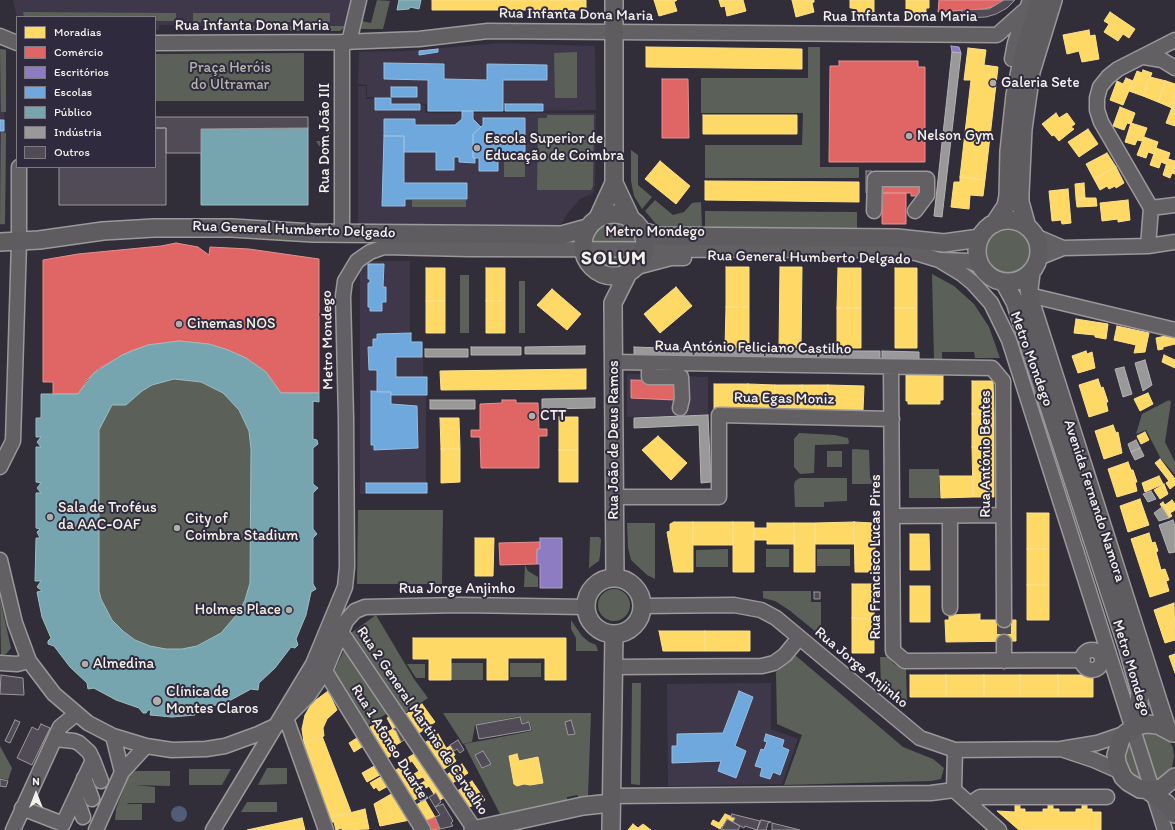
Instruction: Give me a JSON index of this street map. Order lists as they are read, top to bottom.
{
  "streets": {
    "main road": ["Rua General Humberto Delgado", "Rua João de Deus Ramos", "Avenida Fernando Namora"],
    "street": [
      "Rua Infanta Dona Maria",
      "Rua Dom João III",
      "Metro Mondego",
      "Rua António Feliciano Castilho",
      "Rua Egas Moniz",
      "Rua António Bentes",
      "Rua Francisco Lucas Pires",
      "Rua Jorge Anjinho",
      "Rua 2 General Martins de Carvalho",
      "Rua 1 Afonso Duarte"
    ]
  },
  "crossings": [
    ["Rua Infanta Dona Maria", "Rua Dom João III"],
    ["Rua Dom João III", "Rua General Humberto Delgado"],
    ["Rua General Humberto Delgado", "Metro Mondego"],
    ["Rua General Humberto Delgado", "Rua João de Deus Ramos"],
    ["Rua General Humberto Delgado", "Avenida Fernando Namora"],
    ["Metro Mondego", "Rua João de Deus Ramos"],
    ["Metro Mondego", "Avenida Fernando Namora"],
    ["Metro Mondego", "Rua Jorge Anjinho"],
    ["Rua António Feliciano Castilho", "Rua João de Deus Ramos"],
    ["Rua António Feliciano Castilho", "Rua António Bentes"],
    ["Rua António Feliciano Castilho", "Rua Francisco Lucas Pires"],
    ["Rua Egas Moniz", "Rua João de Deus Ramos"],
    ["Rua Egas Moniz", "Rua Francisco Lucas Pires"],
    ["Rua João de Deus Ramos", "Rua Jorge Anjinho"],
    ["Rua António Bentes", "Rua Francisco Lucas Pires"],
    ["Avenida Fernando Namora", "Rua Jorge Anjinho"],
    ["Rua Jorge Anjinho", "Rua 2 General Martins de Carvalho"]
  ],
  "districts": ["SOLUM"],
  "parks": ["Praça Heróis do Ultramar"],
  "places": [
    "Galeria Sete",
    "Nelson Gym",
    "Escola Superior de Educação de Coimbra",
    "Cinemas NOS",
    "CTT",
    "Sala de Troféus da AAC-OAF",
    "City of Coimbra Stadium",
    "Holmes Place",
    "Almedina",
    "Clínica de Montes Claros"
  ],
  "legend": [
    "Moradias",
    "Comércio",
    "Escritórios",
    "Escolas",
    "Público",
    "Indústria",
    "Outros"
  ],
  "north": "top"
}
